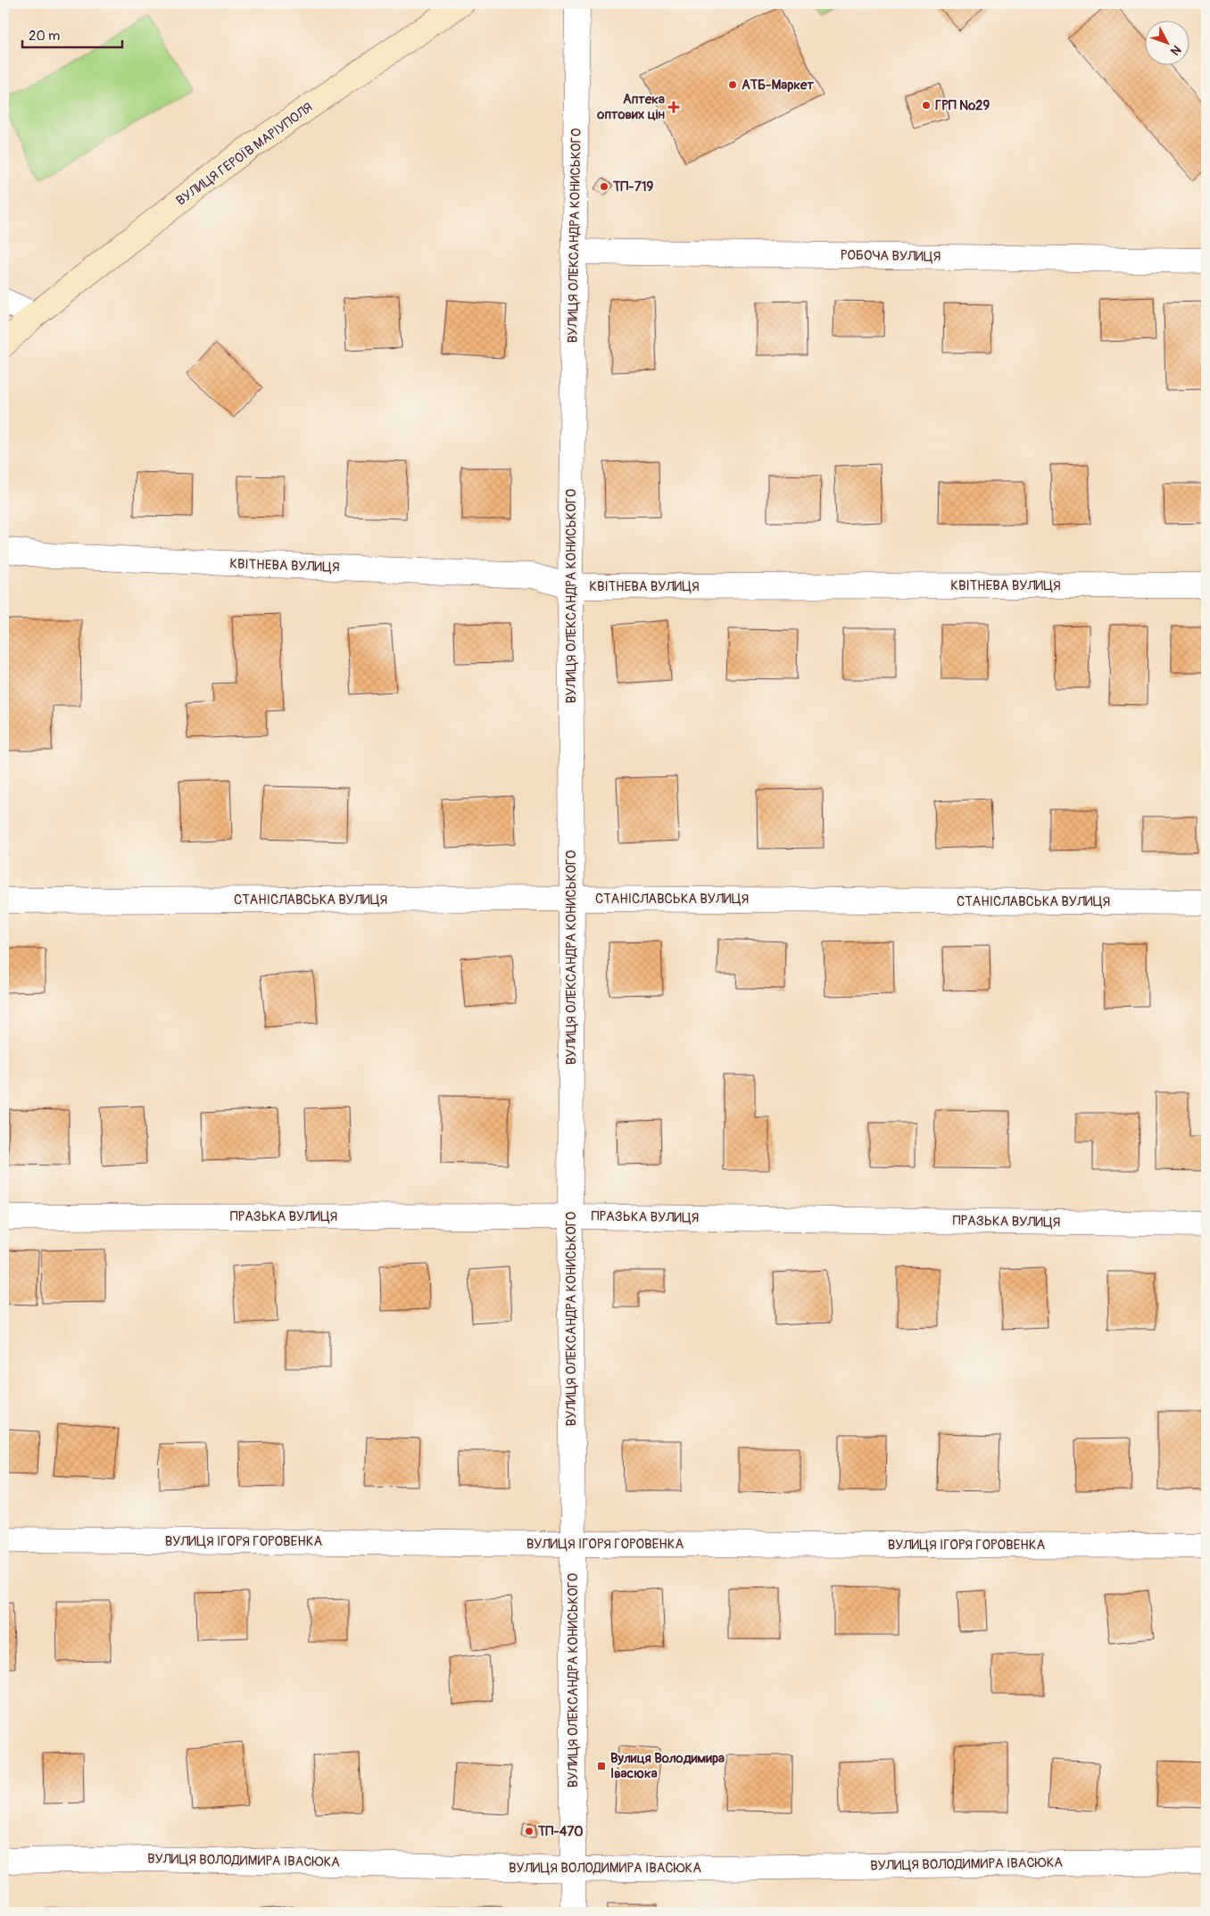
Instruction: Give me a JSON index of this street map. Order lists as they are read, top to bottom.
{
  "streets": {
    "main road": ["ВУЛИЦЯ ГЕРОЇВ МАРІУПОЛЯ"],
    "street": [
      "ВУЛИЦЯ ОЛЕКСАНДРА КОНИСЬКОГО",
      "РОБОЧА ВУЛИЦЯ",
      "КВІТНЕВА ВУЛИЦЯ",
      "СТАНІСЛАВСЬКА ВУЛИЦЯ",
      "ПРАЗЬКА ВУЛИЦЯ",
      "ВУЛИЦЯ ІГОРЯ ГОРОВЕНКА",
      "ВУЛИЦЯ ВОЛОДИМИРА ІВАСЮКА"
    ]
  },
  "crossings": [
    ["ВУЛИЦЯ ОЛЕКСАНДРА КОНИСЬКОГО", "РОБОЧА ВУЛИЦЯ"],
    ["ВУЛИЦЯ ОЛЕКСАНДРА КОНИСЬКОГО", "КВІТНЕВА ВУЛИЦЯ"],
    ["ВУЛИЦЯ ОЛЕКСАНДРА КОНИСЬКОГО", "СТАНІСЛАВСЬКА ВУЛИЦЯ"],
    ["ВУЛИЦЯ ОЛЕКСАНДРА КОНИСЬКОГО", "ПРАЗЬКА ВУЛИЦЯ"],
    ["ВУЛИЦЯ ОЛЕКСАНДРА КОНИСЬКОГО", "ВУЛИЦЯ ІГОРЯ ГОРОВЕНКА"],
    ["ВУЛИЦЯ ОЛЕКСАНДРА КОНИСЬКОГО", "ВУЛИЦЯ ВОЛОДИМИРА ІВАСЮКА"]
  ],
  "places": {
    "other": [
      "АТБ-Маркет",
      "ГРП №29",
      "ТП-719",
      "ТП-470"
    ],
    "health": ["Аптека оптових цін"],
    "transit": ["Вулиця Володимира Івасюка"]
  },
  "scale_bar": "20 m",
  "north": "bottom right"
}
